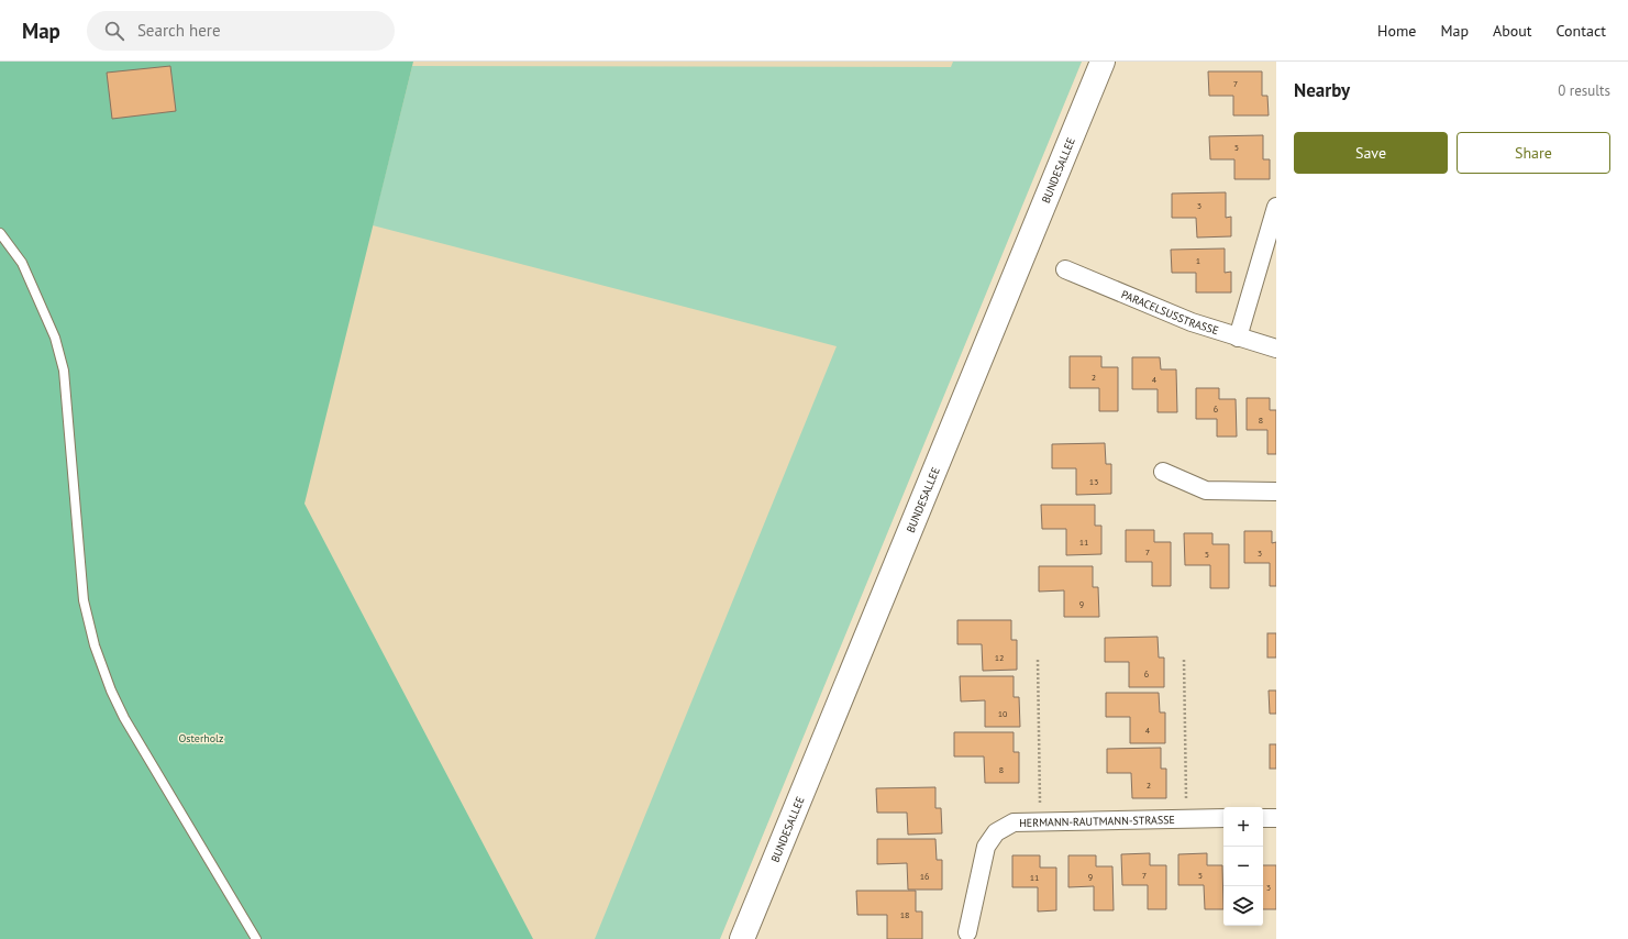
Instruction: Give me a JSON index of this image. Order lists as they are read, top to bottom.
{
  "streets": {
    "main road": ["BUNDESALLEE"],
    "street": ["PARACELSUSSTRASSE", "HERMANN-RAUTMANN-STRASSE"]
  },
  "parks": ["Osterholz"],
  "house_numbers": [
    "7",
    "5",
    "3",
    "1",
    "2",
    "4",
    "6",
    "8",
    "13",
    "11",
    "7",
    "3",
    "5",
    "9",
    "12",
    "6",
    "10",
    "4",
    "8",
    "2",
    "7",
    "5",
    "16",
    "9",
    "11",
    "3",
    "18"
  ],
  "page": {
    "header": "Map",
    "search": "Search here",
    "nav": [
      "Home",
      "Map",
      "About",
      "Contact"
    ],
    "heading": ["Nearby", "0 results"],
    "buttons": ["Save", "Share"],
    "map_buttons": ["+", "−"]
  }
}
